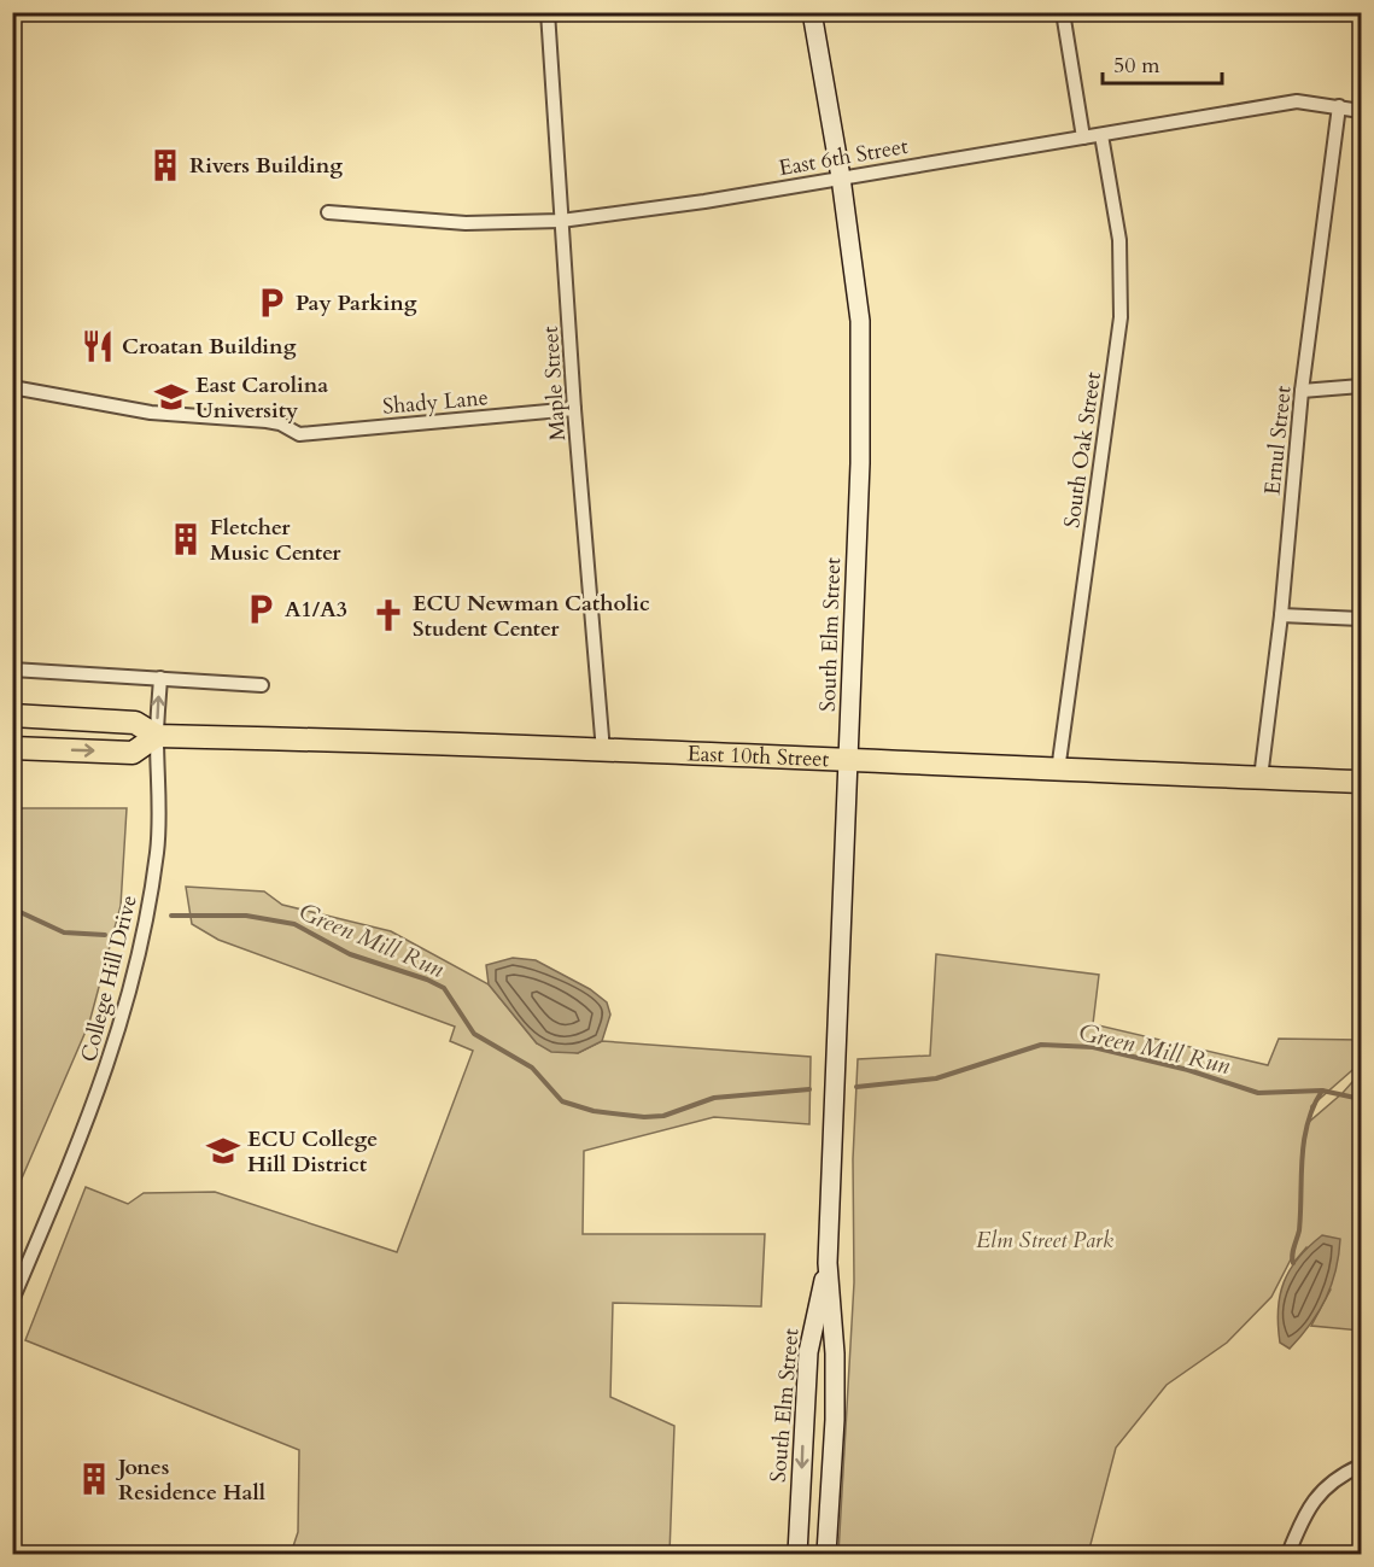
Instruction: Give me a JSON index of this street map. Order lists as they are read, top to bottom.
{
  "streets": {
    "main road": ["East 10th Street"],
    "street": [
      "East 6th Street",
      "Maple Street",
      "Shady Lane",
      "Ernul Street",
      "South Oak Street",
      "South Elm Street",
      "College Hill Drive"
    ]
  },
  "crossings": [
    ["East 6th Street", "Maple Street"],
    ["East 6th Street", "Ernul Street"],
    ["East 6th Street", "South Oak Street"],
    ["East 6th Street", "South Elm Street"],
    ["Maple Street", "Shady Lane"],
    ["Maple Street", "East 10th Street"],
    ["Ernul Street", "East 10th Street"],
    ["South Oak Street", "East 10th Street"],
    ["South Elm Street", "East 10th Street"],
    ["East 10th Street", "College Hill Drive"]
  ],
  "water": ["Green Mill Run"],
  "parks": ["Elm Street Park"],
  "places": {
    "building": ["Rivers Building", "Fletcher Music Center", "Jones Residence Hall"],
    "parking": ["Pay Parking", "A1/A3"],
    "restaurant": ["Croatan Building"],
    "school or university": ["East Carolina University", "ECU College Hill District"],
    "church": ["ECU Newman Catholic Student Center"]
  },
  "scale_bar": "50 m"
}
